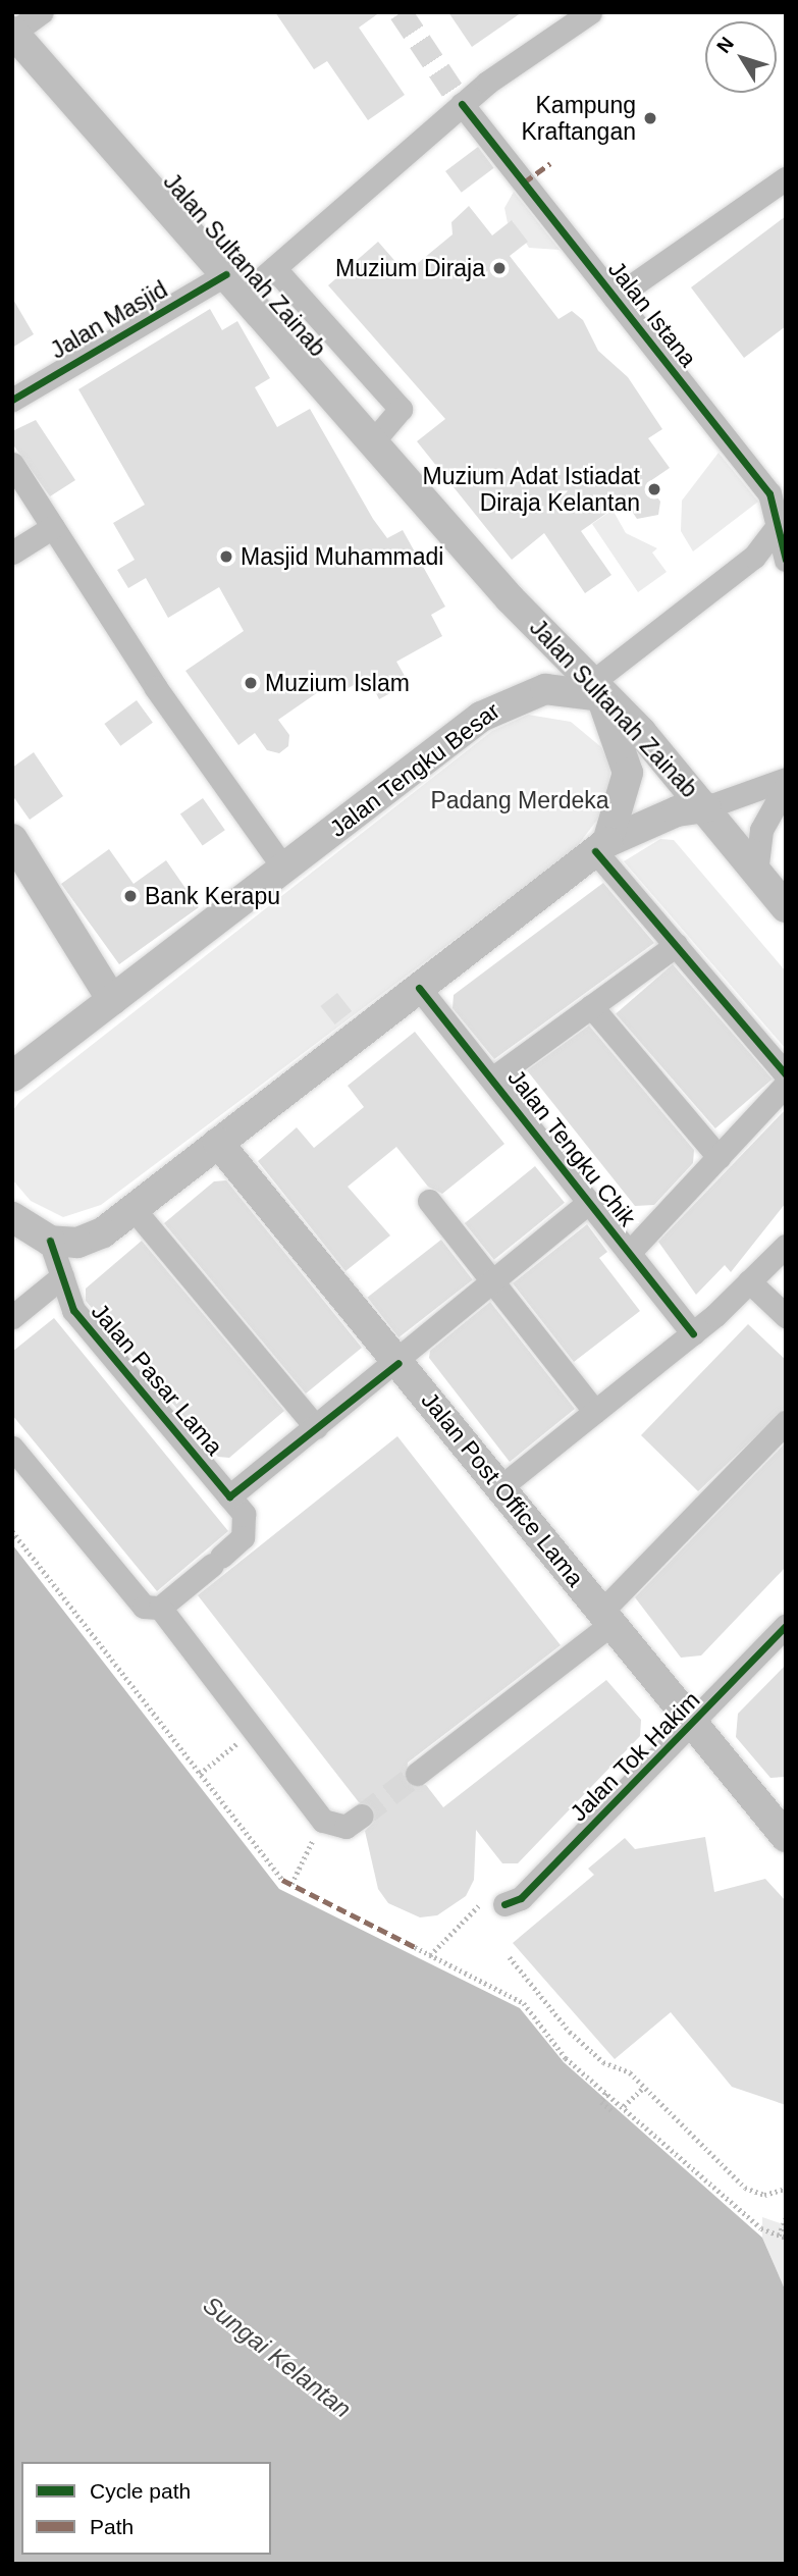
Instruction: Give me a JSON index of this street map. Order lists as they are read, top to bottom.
{
  "streets": {
    "main road": ["Jalan Sultanah Zainab", "Jalan Tengku Besar", "Jalan Post Office Lama"],
    "street": [
      "Jalan Istana",
      "Jalan Masjid",
      "Jalan Tengku Chik",
      "Jalan Pasar Lama",
      "Jalan Tok Hakim"
    ]
  },
  "crossings": [
    ["Jalan Sultanah Zainab", "Jalan Masjid"],
    ["Jalan Sultanah Zainab", "Jalan Tengku Besar"],
    ["Jalan Istana", "Jalan Masjid"],
    ["Jalan Post Office Lama", "Jalan Tok Hakim"]
  ],
  "water": ["Sungai Kelantan"],
  "parks": ["Padang Merdeka"],
  "places": [
    "Kampung Kraftangan",
    "Muzium Diraja",
    "Muzium Adat Istiadat Diraja Kelantan",
    "Masjid Muhammadi",
    "Muzium Islam",
    "Bank Kerapu"
  ],
  "legend": ["Cycle path", "Path"],
  "north": "top left"
}
